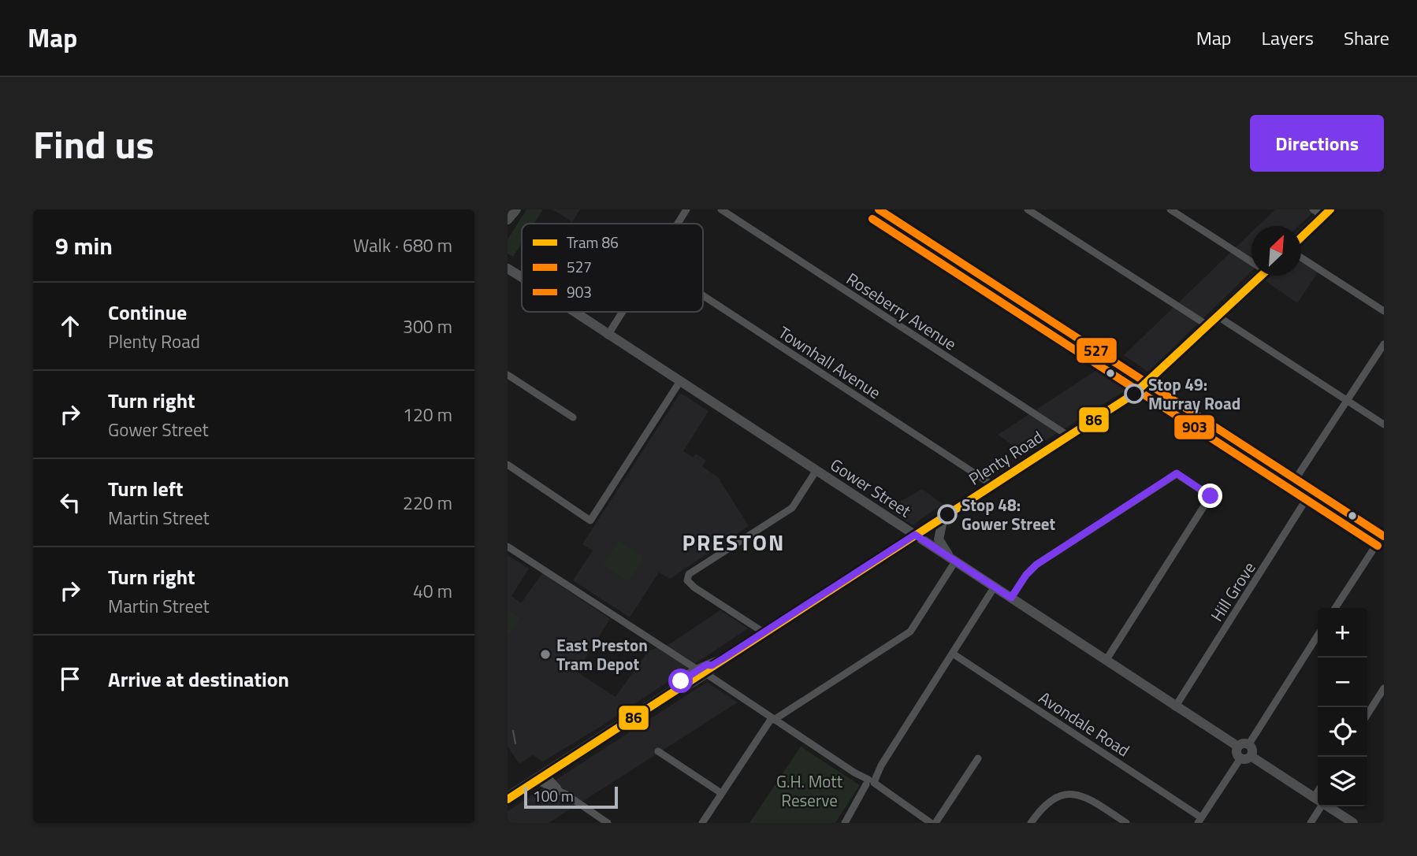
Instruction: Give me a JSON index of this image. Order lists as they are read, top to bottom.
{
  "streets": {
    "main road": ["Plenty Road", "Gower Street"],
    "street": [
      "Roseberry Avenue",
      "Townhall Avenue",
      "Hill Grove",
      "Avondale Road"
    ]
  },
  "crossings": [
    ["Roseberry Avenue", "Plenty Road"],
    ["Townhall Avenue", "Plenty Road"],
    ["Plenty Road", "Gower Street"],
    ["Gower Street", "Hill Grove"]
  ],
  "districts": ["PRESTON"],
  "parks": ["G.H. Mott Reserve"],
  "places": ["Stop 49: Murray Road", "Stop 48: Gower Street", "East Preston Tram Depot"],
  "lines": ["tram line 86", "transit line 527", "transit line 903"],
  "legend": ["Tram 86", "527", "903"],
  "scale_bar": "100 m",
  "north": "top right",
  "page": {
    "header": "Map",
    "nav": ["Map", "Layers", "Share"],
    "title": "Find us",
    "buttons": "Directions",
    "heading": ["9 min", "Walk · 680 m"],
    "list": [
      ["Continue", "Plenty Road", "300 m"],
      ["Turn right", "Gower Street", "120 m"],
      ["Turn left", "Martin Street", "220 m"],
      ["Turn right", "Martin Street", "40 m"],
      "Arrive at destination"
    ],
    "map_buttons": ["+", "−"],
    "scale": "100 m"
  }
}
